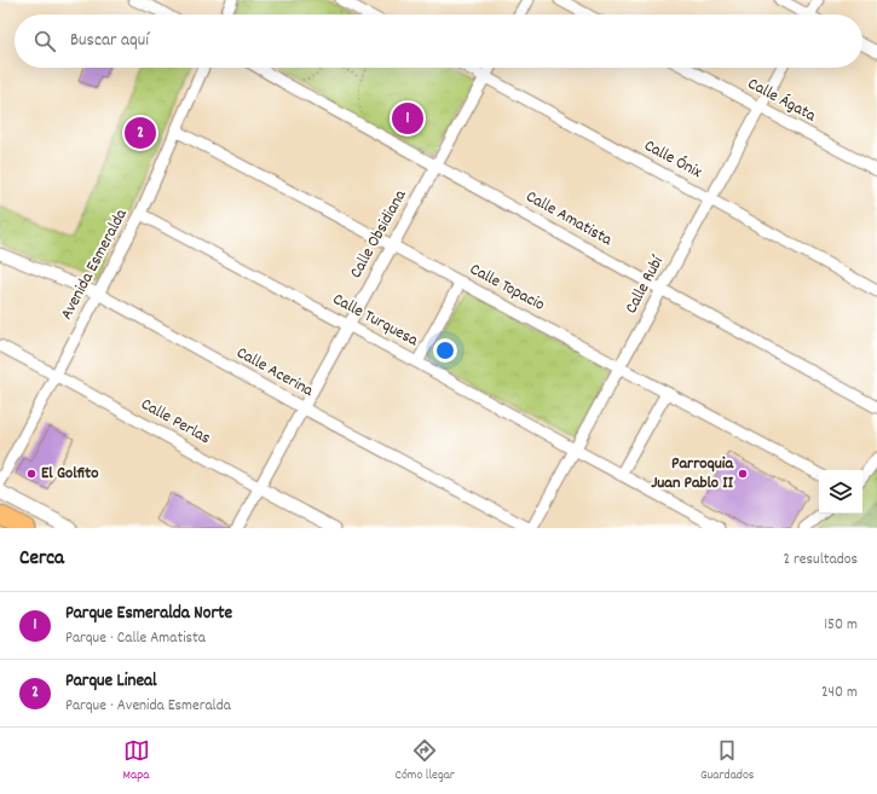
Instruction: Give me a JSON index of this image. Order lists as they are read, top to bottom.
{
  "streets": {
    "street": [
      "Calle Ágata",
      "Calle Ónix",
      "Calle Amatista",
      "Calle Obsidiana",
      "Avenida Esmeralda",
      "Calle Rubí",
      "Calle Topacio",
      "Calle Turquesa",
      "Calle Acerina",
      "Calle Perlas"
    ]
  },
  "crossings": [
    ["Calle Ágata", "Calle Rubí"],
    ["Calle Ónix", "Calle Obsidiana"],
    ["Calle Ónix", "Calle Rubí"],
    ["Calle Amatista", "Calle Obsidiana"],
    ["Calle Amatista", "Calle Rubí"],
    ["Calle Obsidiana", "Calle Topacio"],
    ["Calle Obsidiana", "Calle Turquesa"],
    ["Calle Obsidiana", "Calle Acerina"],
    ["Calle Obsidiana", "Calle Perlas"],
    ["Avenida Esmeralda", "Calle Topacio"],
    ["Avenida Esmeralda", "Calle Turquesa"],
    ["Avenida Esmeralda", "Calle Acerina"],
    ["Avenida Esmeralda", "Calle Perlas"],
    ["Calle Rubí", "Calle Topacio"],
    ["Calle Rubí", "Calle Turquesa"],
    ["Calle Rubí", "Calle Acerina"]
  ],
  "places": ["El Golfito", "Parroquia Juan Pablo II"],
  "page": {
    "search": "Buscar aquí",
    "pins": ["1", "2"],
    "heading": ["Cerca", "2 resultados"],
    "list": [
      {
        "mark": "1",
        "name": "Parque Esmeralda Norte",
        "note": "Parque · Calle Amatista",
        "value": "150 m"
      },
      {
        "mark": "2",
        "name": "Parque Lineal",
        "note": "Parque · Avenida Esmeralda",
        "value": "240 m"
      }
    ],
    "nav": ["Mapa", "Cómo llegar", "Guardados"]
  }
}
